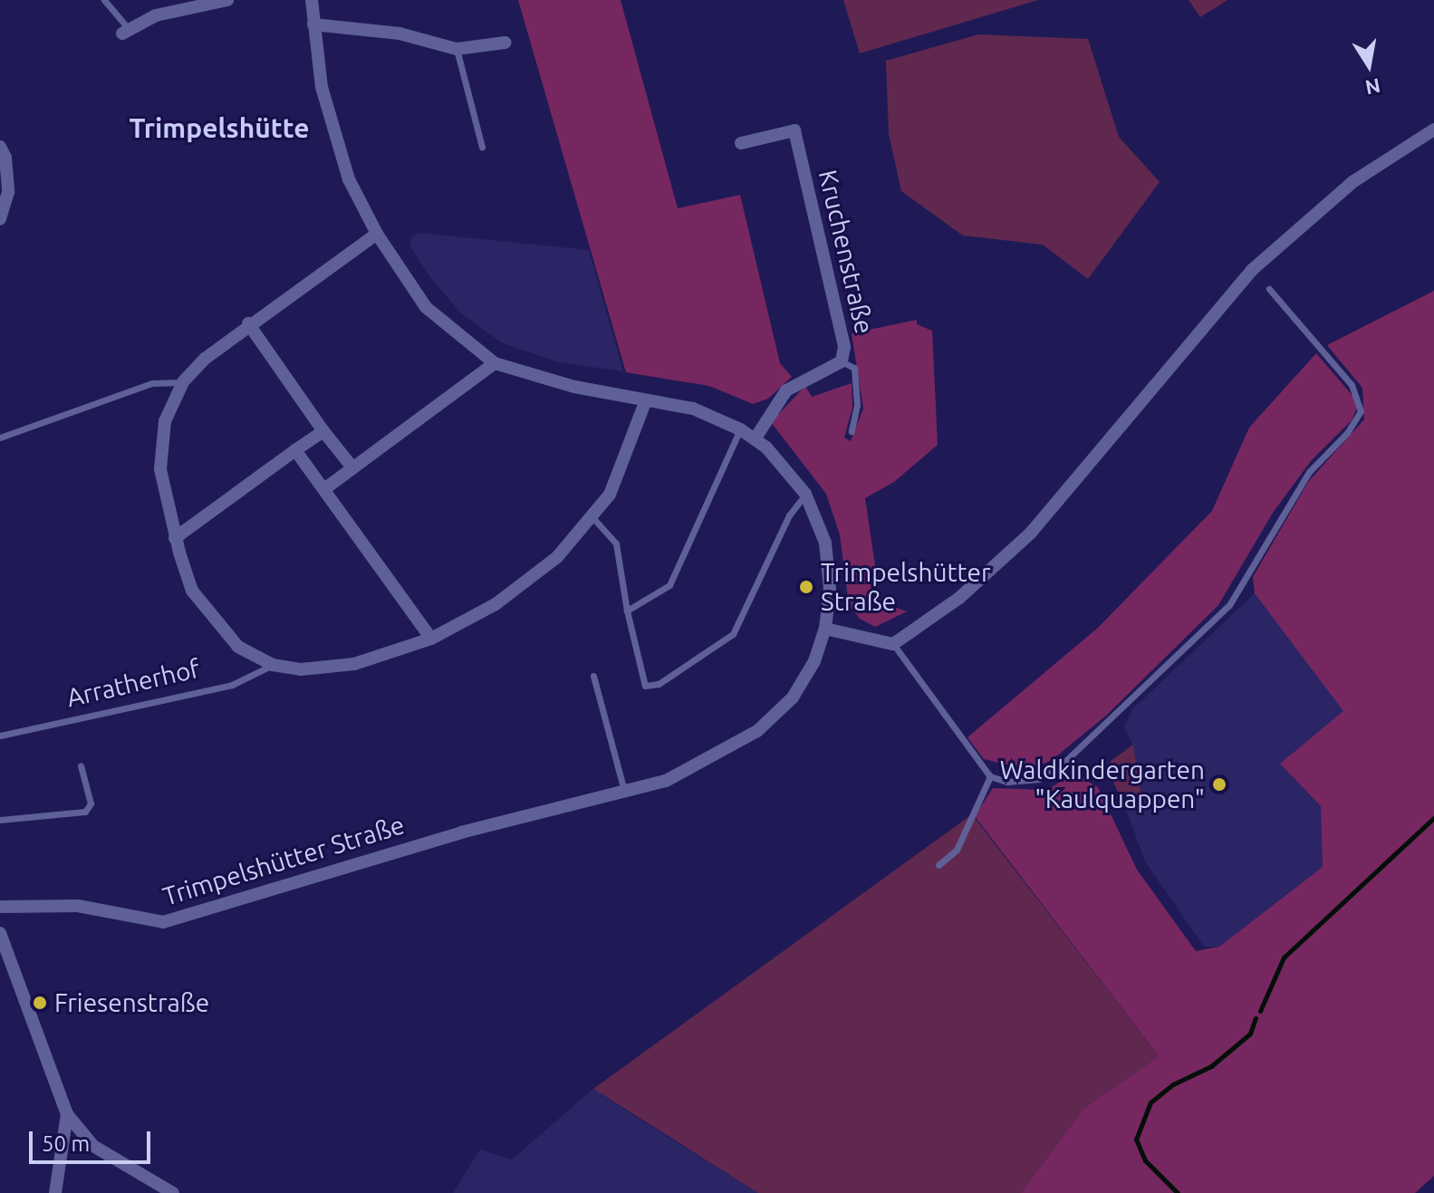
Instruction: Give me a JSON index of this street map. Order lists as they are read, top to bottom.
{
  "streets": {
    "street": ["Kruchenstraße", "Arratherhof", "Trimpelshütter Straße"]
  },
  "districts": ["Trimpelshütte"],
  "places": ["Trimpelshütter Straße", "Waldkindergarten \"Kaulquappen\"", "Friesenstraße"],
  "scale_bar": "50 m",
  "north": "bottom"
}
